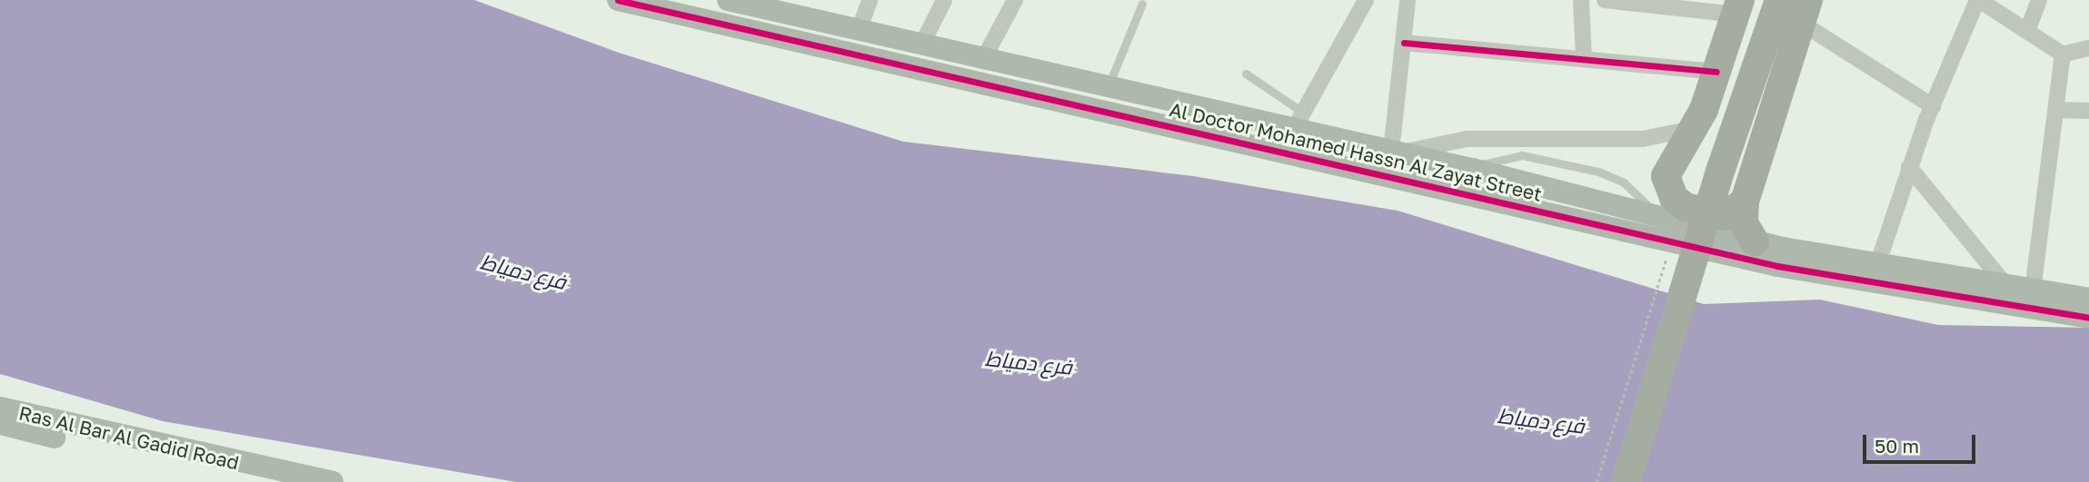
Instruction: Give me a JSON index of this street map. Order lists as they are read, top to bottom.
{
  "streets": {
    "street": ["Al Doctor Mohamed Hassn Al Zayat Street", "Ras Al Bar Al Gadid Road"]
  },
  "water": ["فرع دمياط"],
  "scale_bar": "50 m"
}
